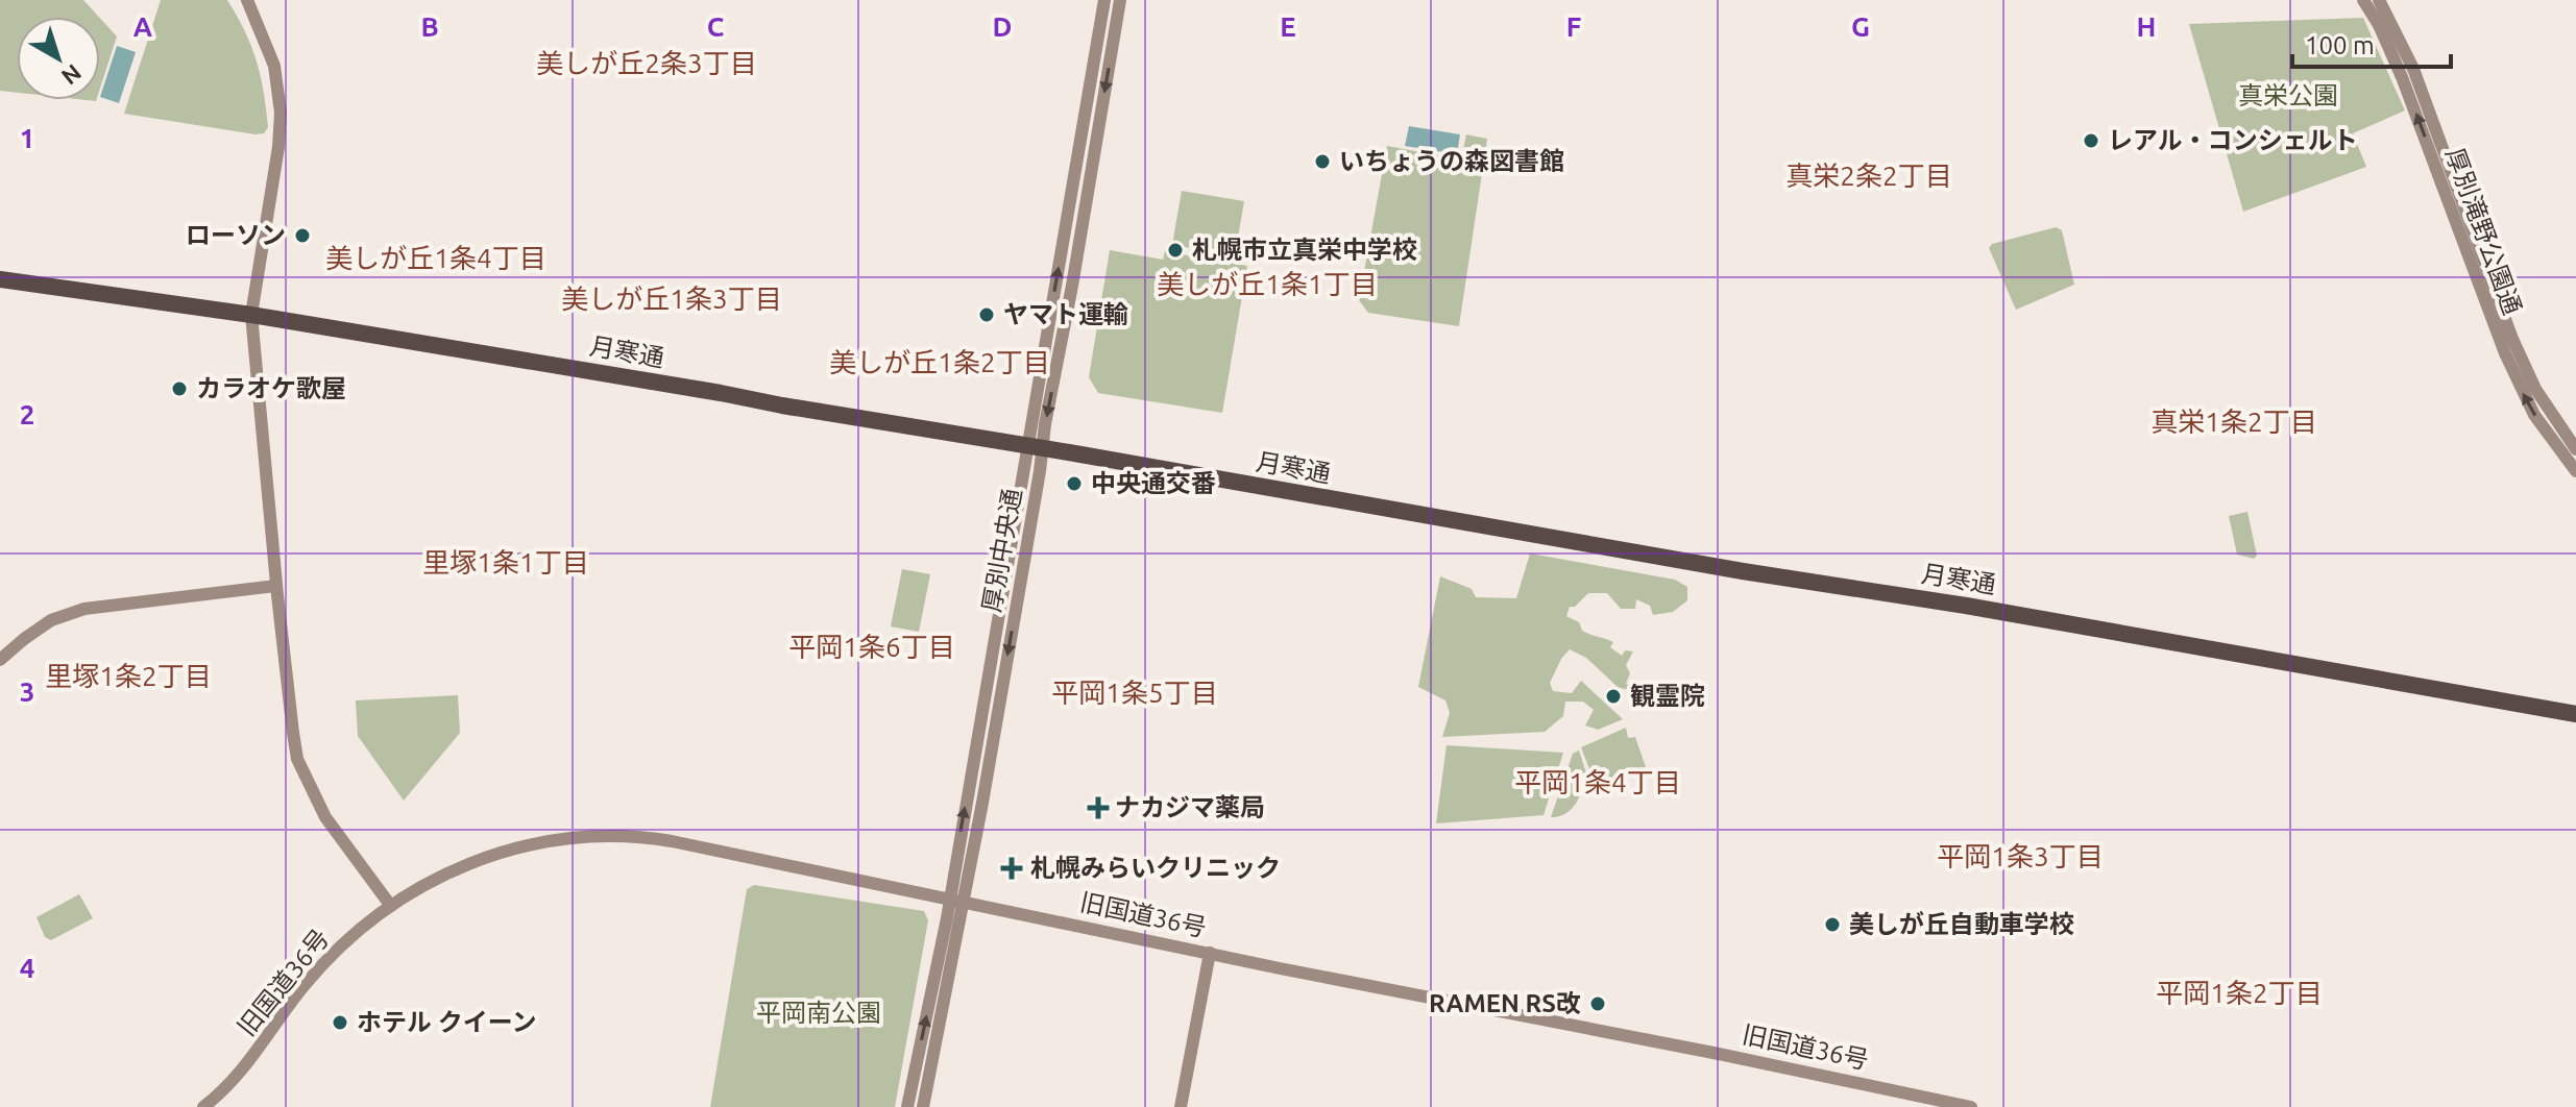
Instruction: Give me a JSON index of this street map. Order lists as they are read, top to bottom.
{
  "streets": {
    "highway": ["月寒通"],
    "street": ["厚別滝野公園通", "厚別中央通", "旧国道36号"]
  },
  "crossings": [
    ["月寒通", "厚別中央通"],
    ["厚別中央通", "旧国道36号"]
  ],
  "districts": [
    "美しが丘2条3丁目",
    "真栄2条2丁目",
    "美しが丘1条4丁目",
    "美しが丘1条1丁目",
    "美しが丘1条3丁目",
    "美しが丘1条2丁目",
    "真栄1条2丁目",
    "里塚1条1丁目",
    "平岡1条6丁目",
    "里塚1条2丁目",
    "平岡1条5丁目",
    "平岡1条4丁目",
    "平岡1条3丁目",
    "平岡1条2丁目"
  ],
  "parks": ["真栄公園", "平岡南公園"],
  "places": {
    "other": [
      "レアル・コンシェルト",
      "いちょうの森図書館",
      "ローソン",
      "札幌市立真栄中学校",
      "ヤマト運輸",
      "カラオケ歌屋",
      "中央通交番",
      "観霊院",
      "美しが丘自動車学校",
      "RAMEN RS改",
      "ホテル クイーン"
    ],
    "health": ["ナカジマ薬局", "札幌みらいクリニック"]
  },
  "scale_bar": "100 m",
  "north": "bottom right",
  "grid": {
    "columns": [
      "A",
      "B",
      "C",
      "D",
      "E",
      "F",
      "G",
      "H"
    ],
    "rows": [
      "1",
      "2",
      "3",
      "4"
    ]
  }
}
